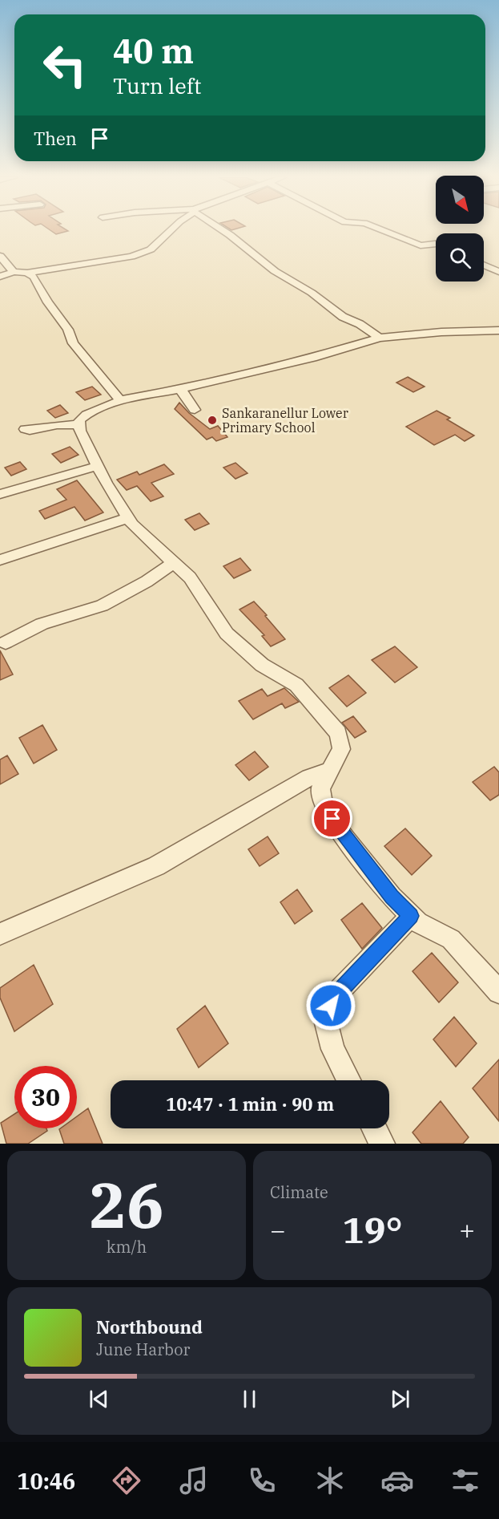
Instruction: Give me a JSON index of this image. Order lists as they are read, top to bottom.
{
  "places": ["Sankaranellur Lower Primary School"],
  "north": "bottom right",
  "page": {
    "turn": ["40 m", "Turn left"],
    "then": "Then",
    "limit": "30",
    "trip": "10:47 · 1 min · 90 m",
    "tile": [
      ["26", "km/h"],
      "Climate"
    ],
    "heat": ["−", "19°", "+"],
    "song": ["Northbound", "June Harbor"],
    "tabs": "10:46"
  }
}
